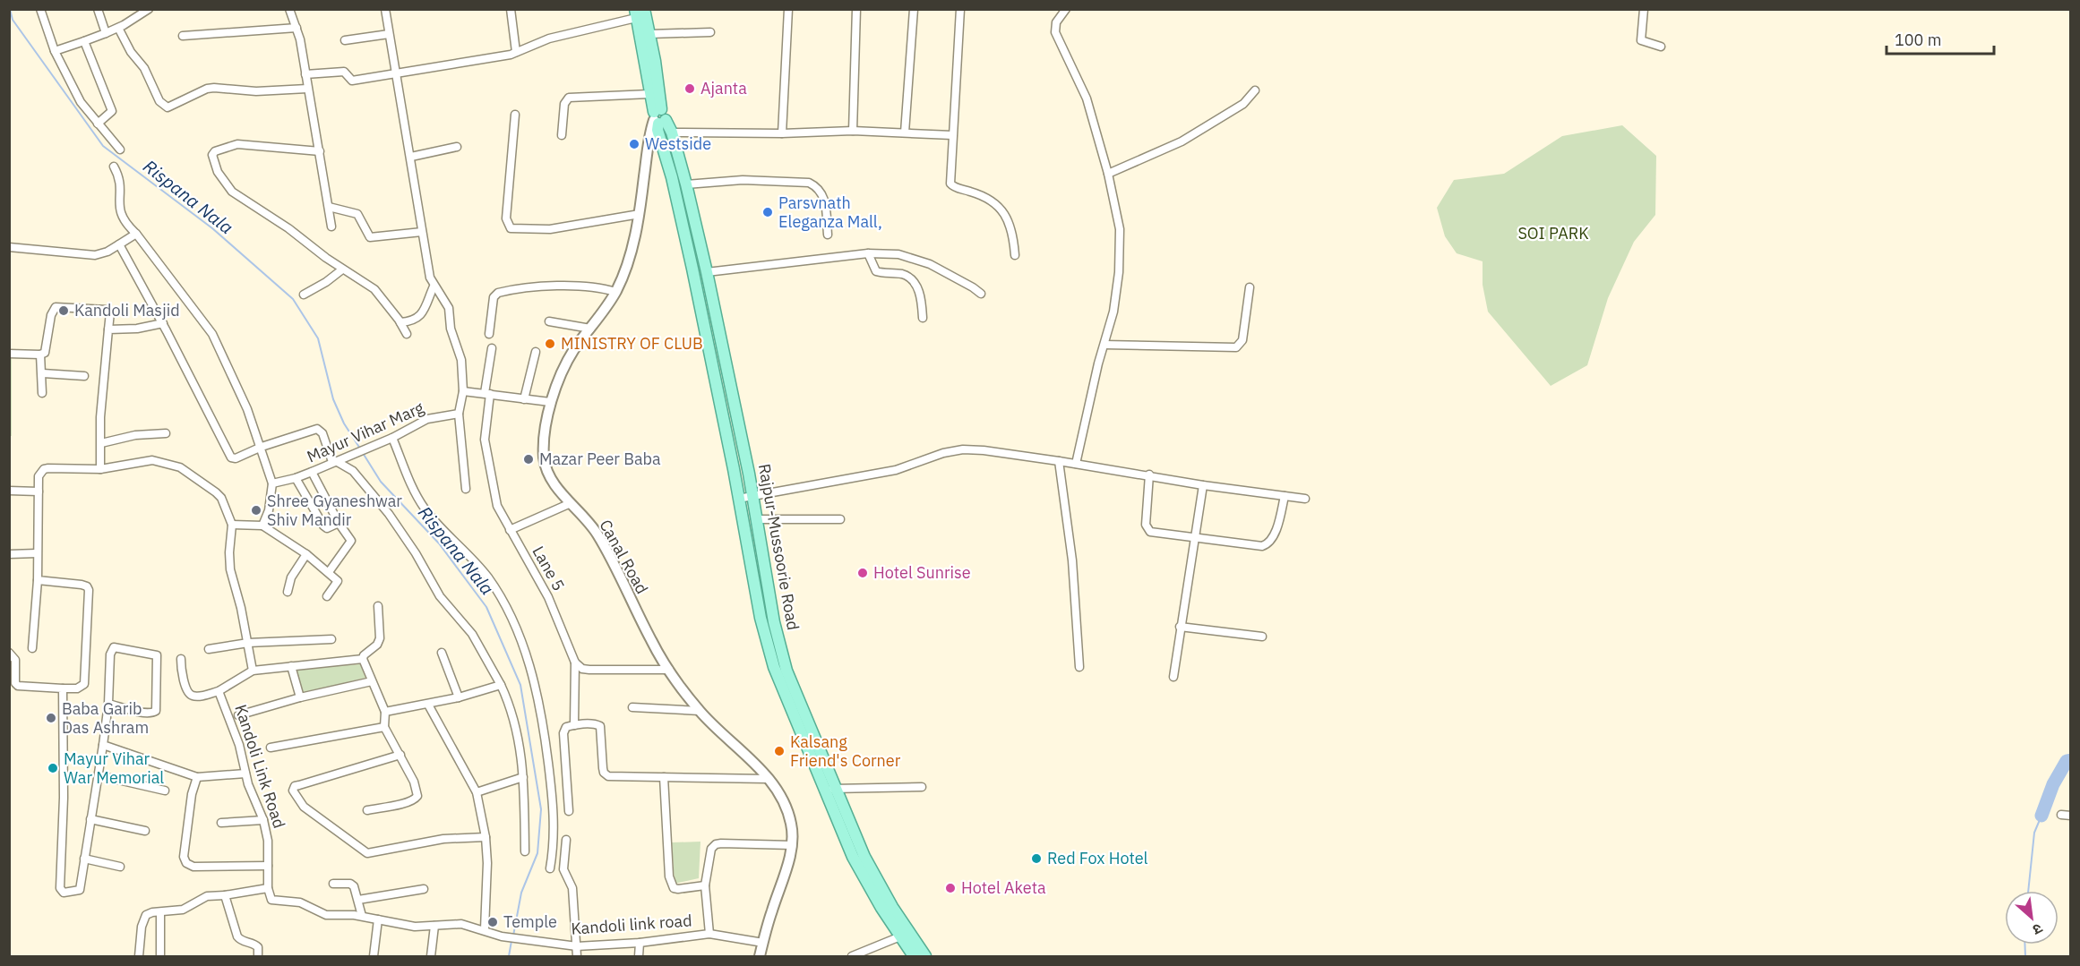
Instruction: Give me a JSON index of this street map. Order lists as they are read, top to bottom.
{
  "streets": {
    "main road": ["Rajpur-Mussoorie Road"],
    "street": [
      "Mayur Vihar Marg",
      "Canal Road",
      "Lane 5",
      "Kandoli Link Road",
      "Kandoli link road"
    ]
  },
  "crossings": [
    ["Rajpur-Mussoorie Road", "Canal Road"],
    ["Canal Road", "Kandoli link road"]
  ],
  "water": ["Rispana Nala"],
  "parks": ["SOI PARK"],
  "places": [
    "Ajanta",
    "Westside",
    "Parsvnath Eleganza Mall,",
    "Kandoli Masjid",
    "MINISTRY OF CLUB",
    "Mazar Peer Baba",
    "Shree Gyaneshwar Shiv Mandir",
    "Hotel Sunrise",
    "Baba Garib Das Ashram",
    "Kalsang Friend's Corner",
    "Mayur Vihar War Memorial",
    "Red Fox Hotel",
    "Hotel Aketa",
    "Temple"
  ],
  "scale_bar": "100 m",
  "north": "bottom right"
}
